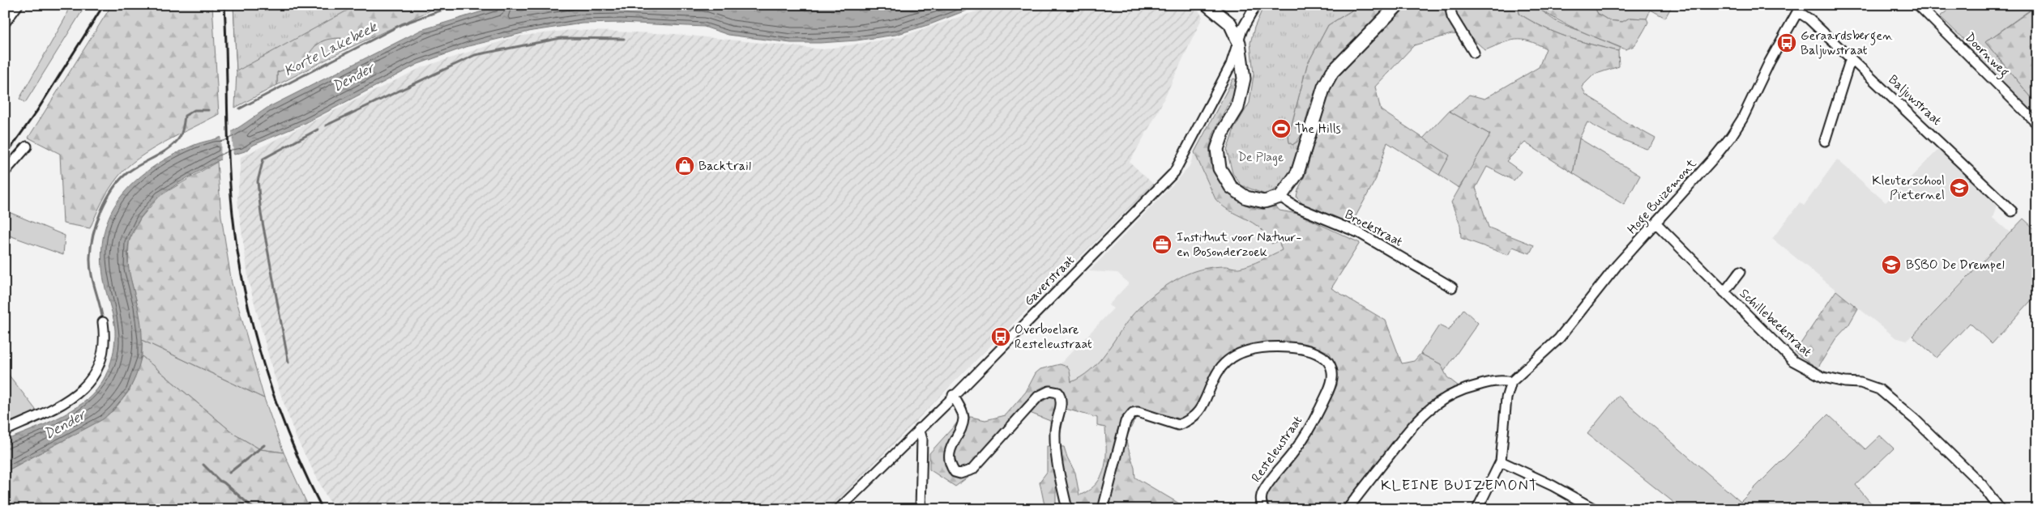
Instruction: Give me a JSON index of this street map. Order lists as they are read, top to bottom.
{
  "streets": {
    "street": [
      "Doornweg",
      "Baljuwstraat",
      "Hoge Buizemont",
      "Broekstraat",
      "Gaverstraat",
      "Schillebeekstraat",
      "Resteleustraat"
    ]
  },
  "crossings": [
    ["Baljuwstraat", "Hoge Buizemont"],
    ["Hoge Buizemont", "Schillebeekstraat"]
  ],
  "districts": ["KLEINE BUIZEMONT"],
  "water": ["Korte Lakebeek", "Dender"],
  "parks": ["De Plage"],
  "places": {
    "bus stop": ["Geraardsbergen Baljuwstraat", "Overboelare Resteleustraat"],
    "sports": ["The Hills"],
    "shop": ["Backtrail"],
    "school or university": ["Kleuterschool Pïeternel", "BSBO De Drempel"],
    "office": ["Instituut voor Natuur- en Bosonderzoek"]
  }
}
